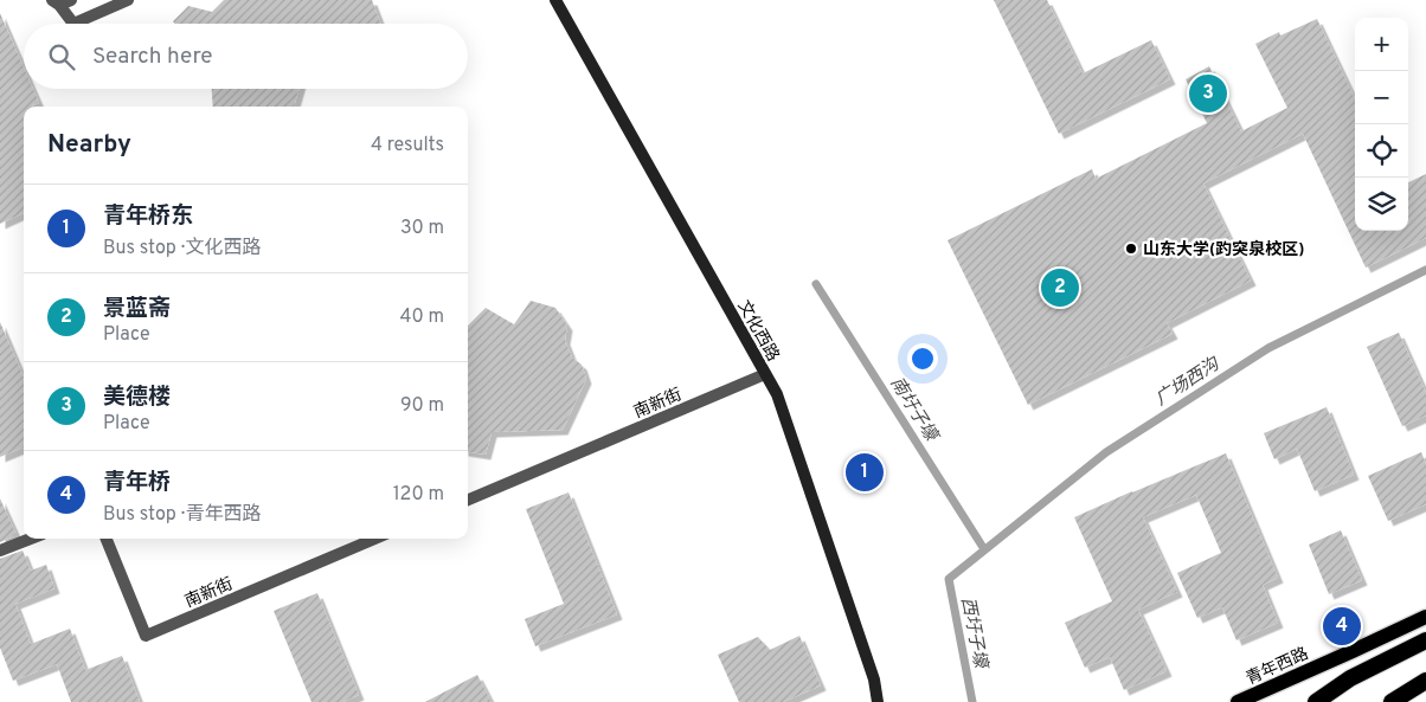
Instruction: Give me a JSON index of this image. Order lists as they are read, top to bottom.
{
  "streets": {
    "main road": ["文化西路", "青年西路"],
    "street": ["南新街"]
  },
  "crossings": [
    ["文化西路", "南新街"]
  ],
  "water": ["广场西沟", "南圩子壕", "西圩子壕"],
  "places": ["山东大学(趵突泉校区)"],
  "page": {
    "map_buttons": ["+", "−"],
    "search": "Search here",
    "pins": [
      "3",
      "2",
      "1",
      "4"
    ],
    "heading": ["Nearby", "4 results"],
    "list": [
      {
        "mark": "1",
        "name": "青年桥东",
        "note": "Bus stop · 文化西路",
        "value": "30 m"
      },
      {
        "mark": "2",
        "name": "景蓝斋",
        "note": "Place",
        "value": "40 m"
      },
      {
        "mark": "3",
        "name": "美德楼",
        "note": "Place",
        "value": "90 m"
      },
      {
        "mark": "4",
        "name": "青年桥",
        "note": "Bus stop · 青年西路",
        "value": "120 m"
      }
    ]
  }
}
